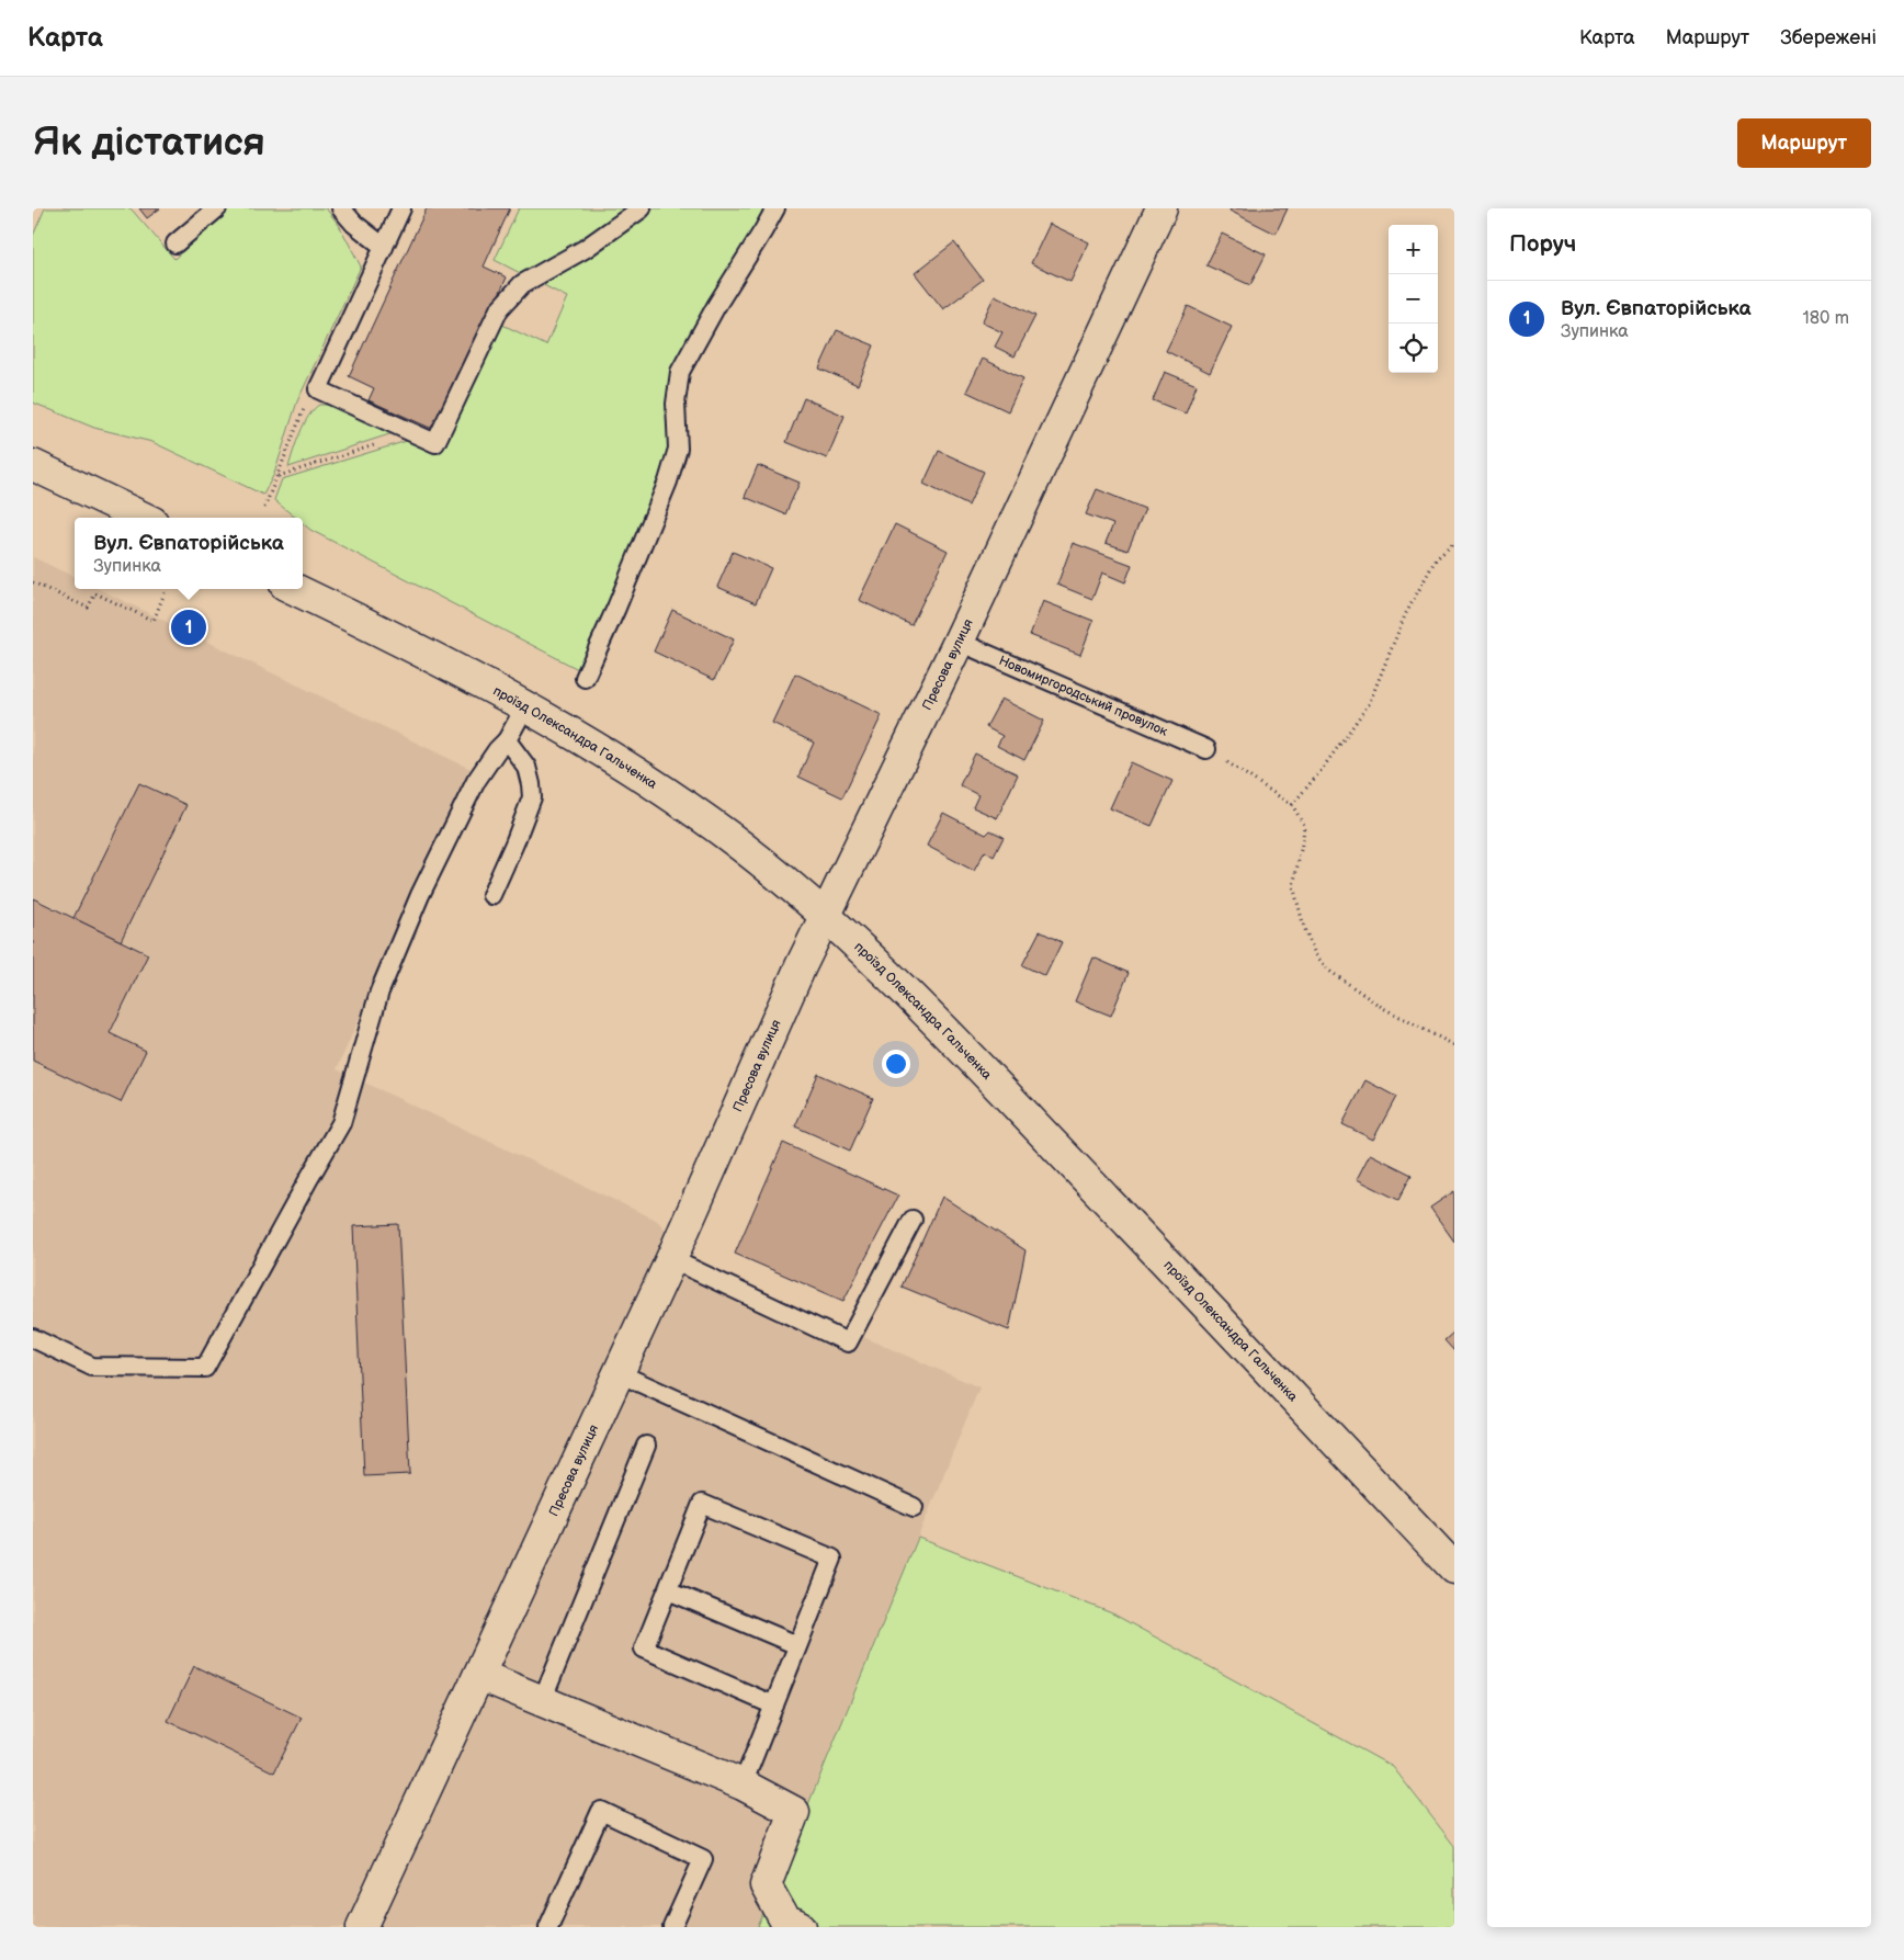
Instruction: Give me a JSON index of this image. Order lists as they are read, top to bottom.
{
  "streets": {
    "street": ["Пресова вулиця", "проїзд Олександра Гальченка"],
    "lane": ["Новомиргородський провулок"]
  },
  "crossings": [
    ["Пресова вулиця", "Новомиргородський провулок"],
    ["Пресова вулиця", "проїзд Олександра Гальченка"]
  ],
  "page": {
    "header": "Карта",
    "nav": ["Карта", "Маршрут", "Збережені"],
    "buttons": "Маршрут",
    "title": "Як дістатися",
    "heading": "Поруч",
    "map_buttons": ["+", "−"],
    "list": [
      {
        "mark": "1",
        "name": "Вул. Євпаторійська",
        "note": "Зупинка",
        "value": "180 m"
      }
    ],
    "popup": ["Вул. Євпаторійська", "Зупинка"],
    "pins": "1"
  }
}
